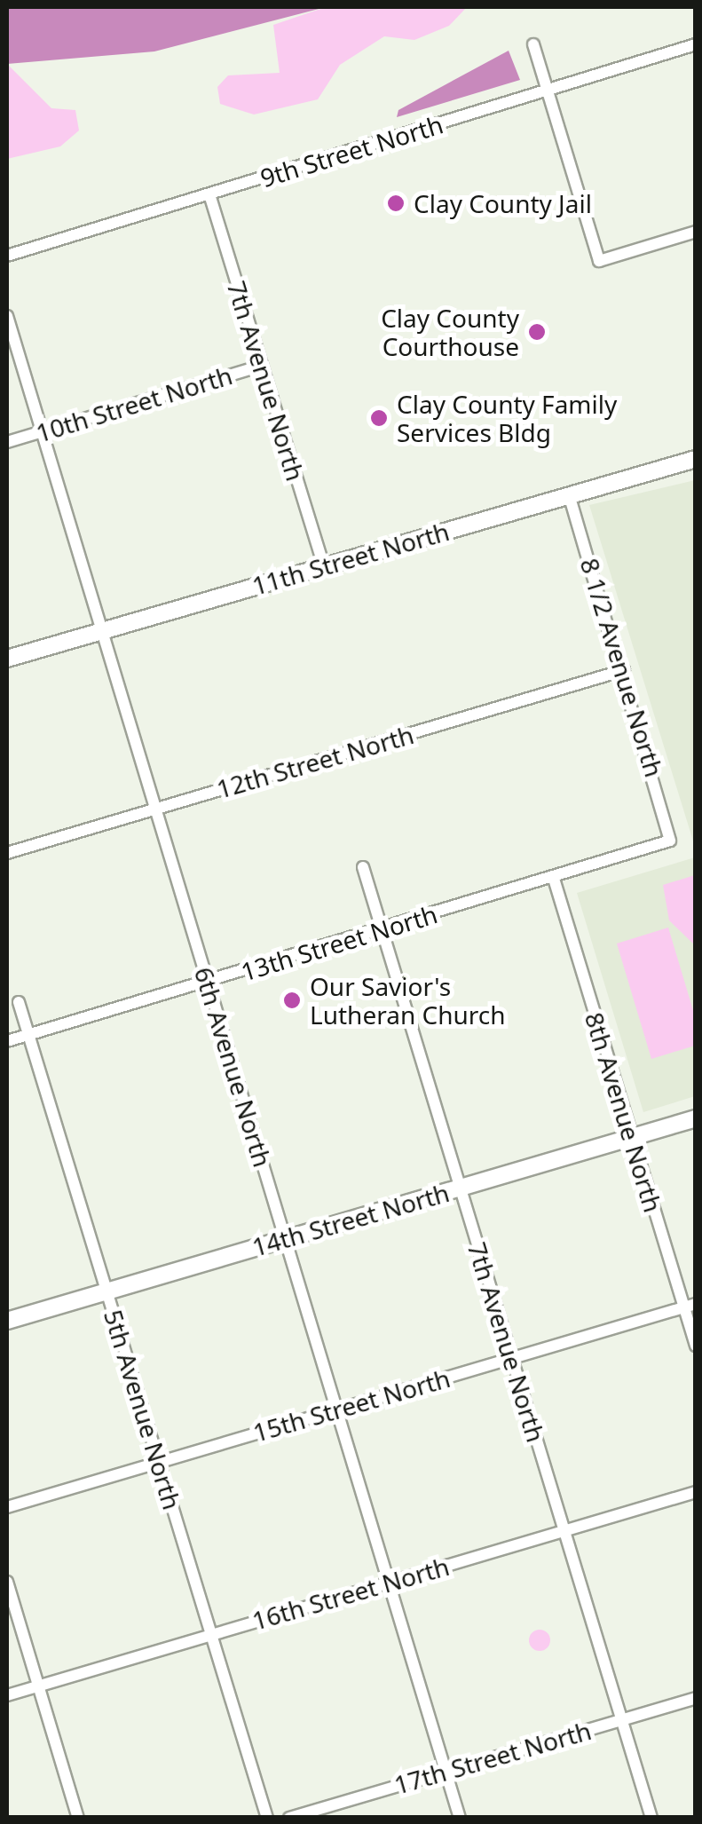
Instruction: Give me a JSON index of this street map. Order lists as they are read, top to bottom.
{
  "streets": {
    "street": [
      "9th Street North",
      "7th Avenue North",
      "10th Street North",
      "11th Street North",
      "8 1/2 Avenue North",
      "12th Street North",
      "13th Street North",
      "6th Avenue North",
      "8th Avenue North",
      "14th Street North",
      "15th Street North",
      "5th Avenue North",
      "16th Street North",
      "17th Street North"
    ]
  },
  "crossings": [
    ["9th Street North", "7th Avenue North"],
    ["7th Avenue North", "10th Street North"],
    ["7th Avenue North", "11th Street North"],
    ["7th Avenue North", "13th Street North"],
    ["7th Avenue North", "14th Street North"],
    ["7th Avenue North", "15th Street North"],
    ["7th Avenue North", "16th Street North"],
    ["7th Avenue North", "17th Street North"],
    ["10th Street North", "6th Avenue North"],
    ["11th Street North", "8 1/2 Avenue North"],
    ["11th Street North", "6th Avenue North"],
    ["8 1/2 Avenue North", "12th Street North"],
    ["8 1/2 Avenue North", "13th Street North"],
    ["12th Street North", "6th Avenue North"],
    ["13th Street North", "6th Avenue North"],
    ["13th Street North", "8th Avenue North"],
    ["13th Street North", "5th Avenue North"],
    ["6th Avenue North", "14th Street North"],
    ["6th Avenue North", "15th Street North"],
    ["6th Avenue North", "16th Street North"],
    ["6th Avenue North", "17th Street North"],
    ["8th Avenue North", "14th Street North"],
    ["8th Avenue North", "15th Street North"],
    ["14th Street North", "5th Avenue North"],
    ["15th Street North", "5th Avenue North"],
    ["5th Avenue North", "16th Street North"]
  ],
  "places": [
    "Clay County Jail",
    "Clay County Courthouse",
    "Clay County Family Services Bldg",
    "Our Savior's Lutheran Church"
  ]
}
